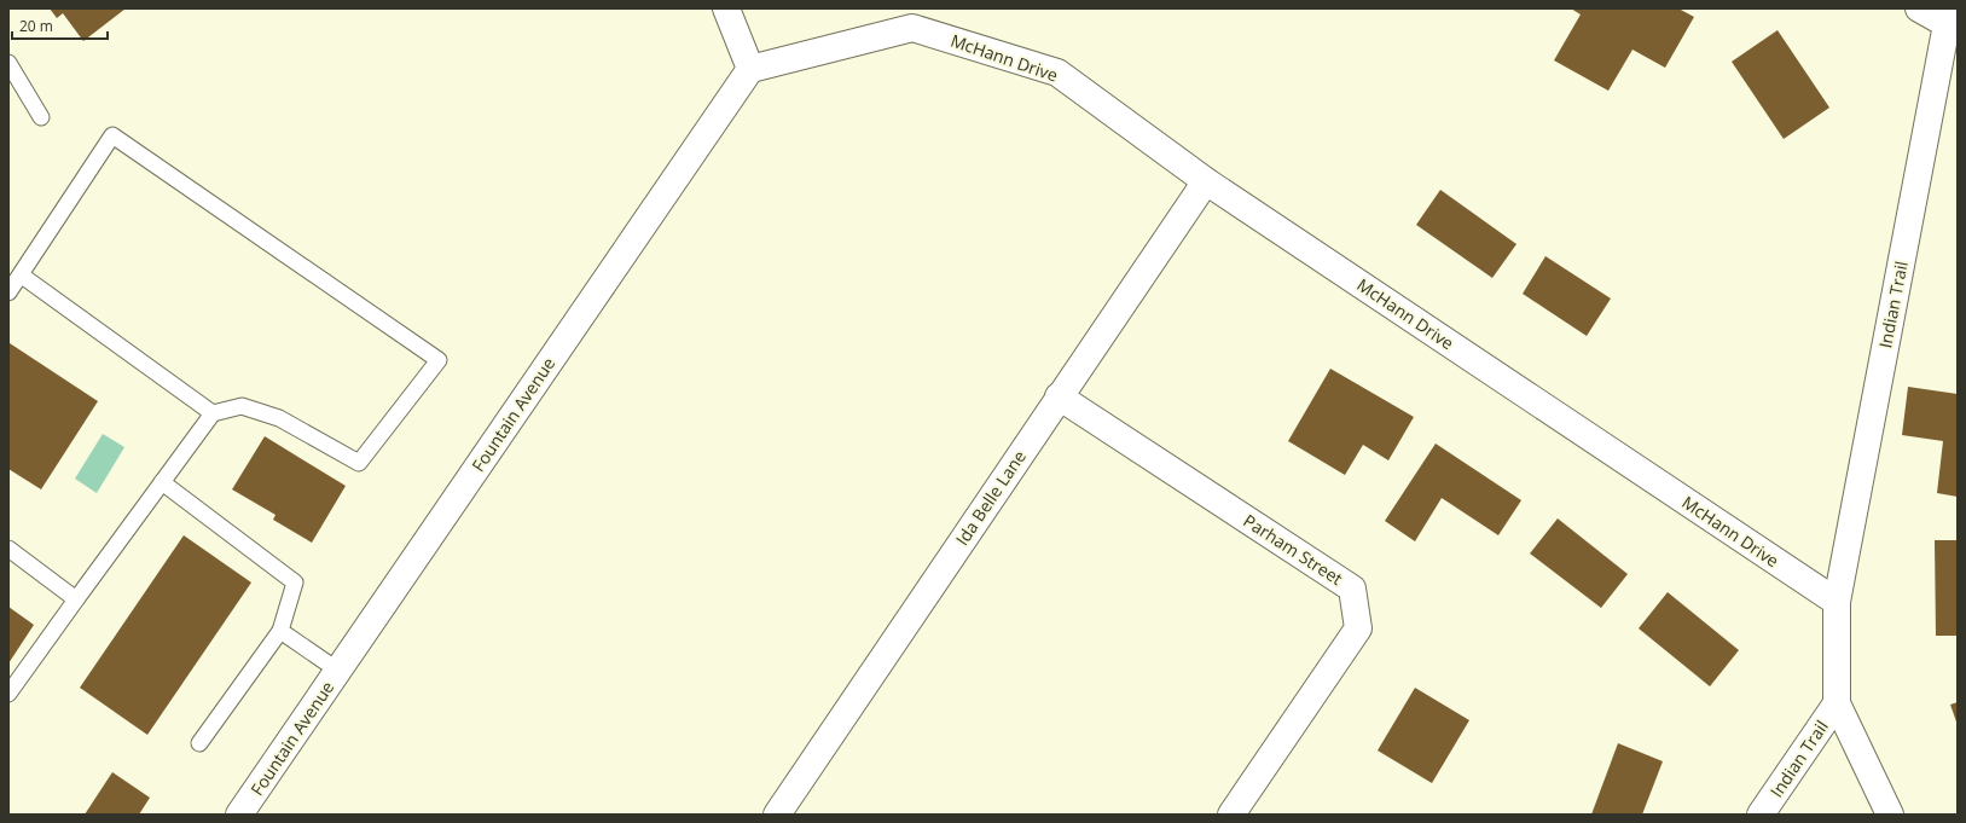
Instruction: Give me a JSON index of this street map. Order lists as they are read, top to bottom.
{
  "streets": {
    "street": [
      "McHann Drive",
      "Indian Trail",
      "Fountain Avenue",
      "Ida Belle Lane",
      "Parham Street"
    ]
  },
  "crossings": [
    ["McHann Drive", "Indian Trail"],
    ["McHann Drive", "Fountain Avenue"],
    ["McHann Drive", "Ida Belle Lane"],
    ["Ida Belle Lane", "Parham Street"]
  ],
  "scale_bar": "20 m"
}
